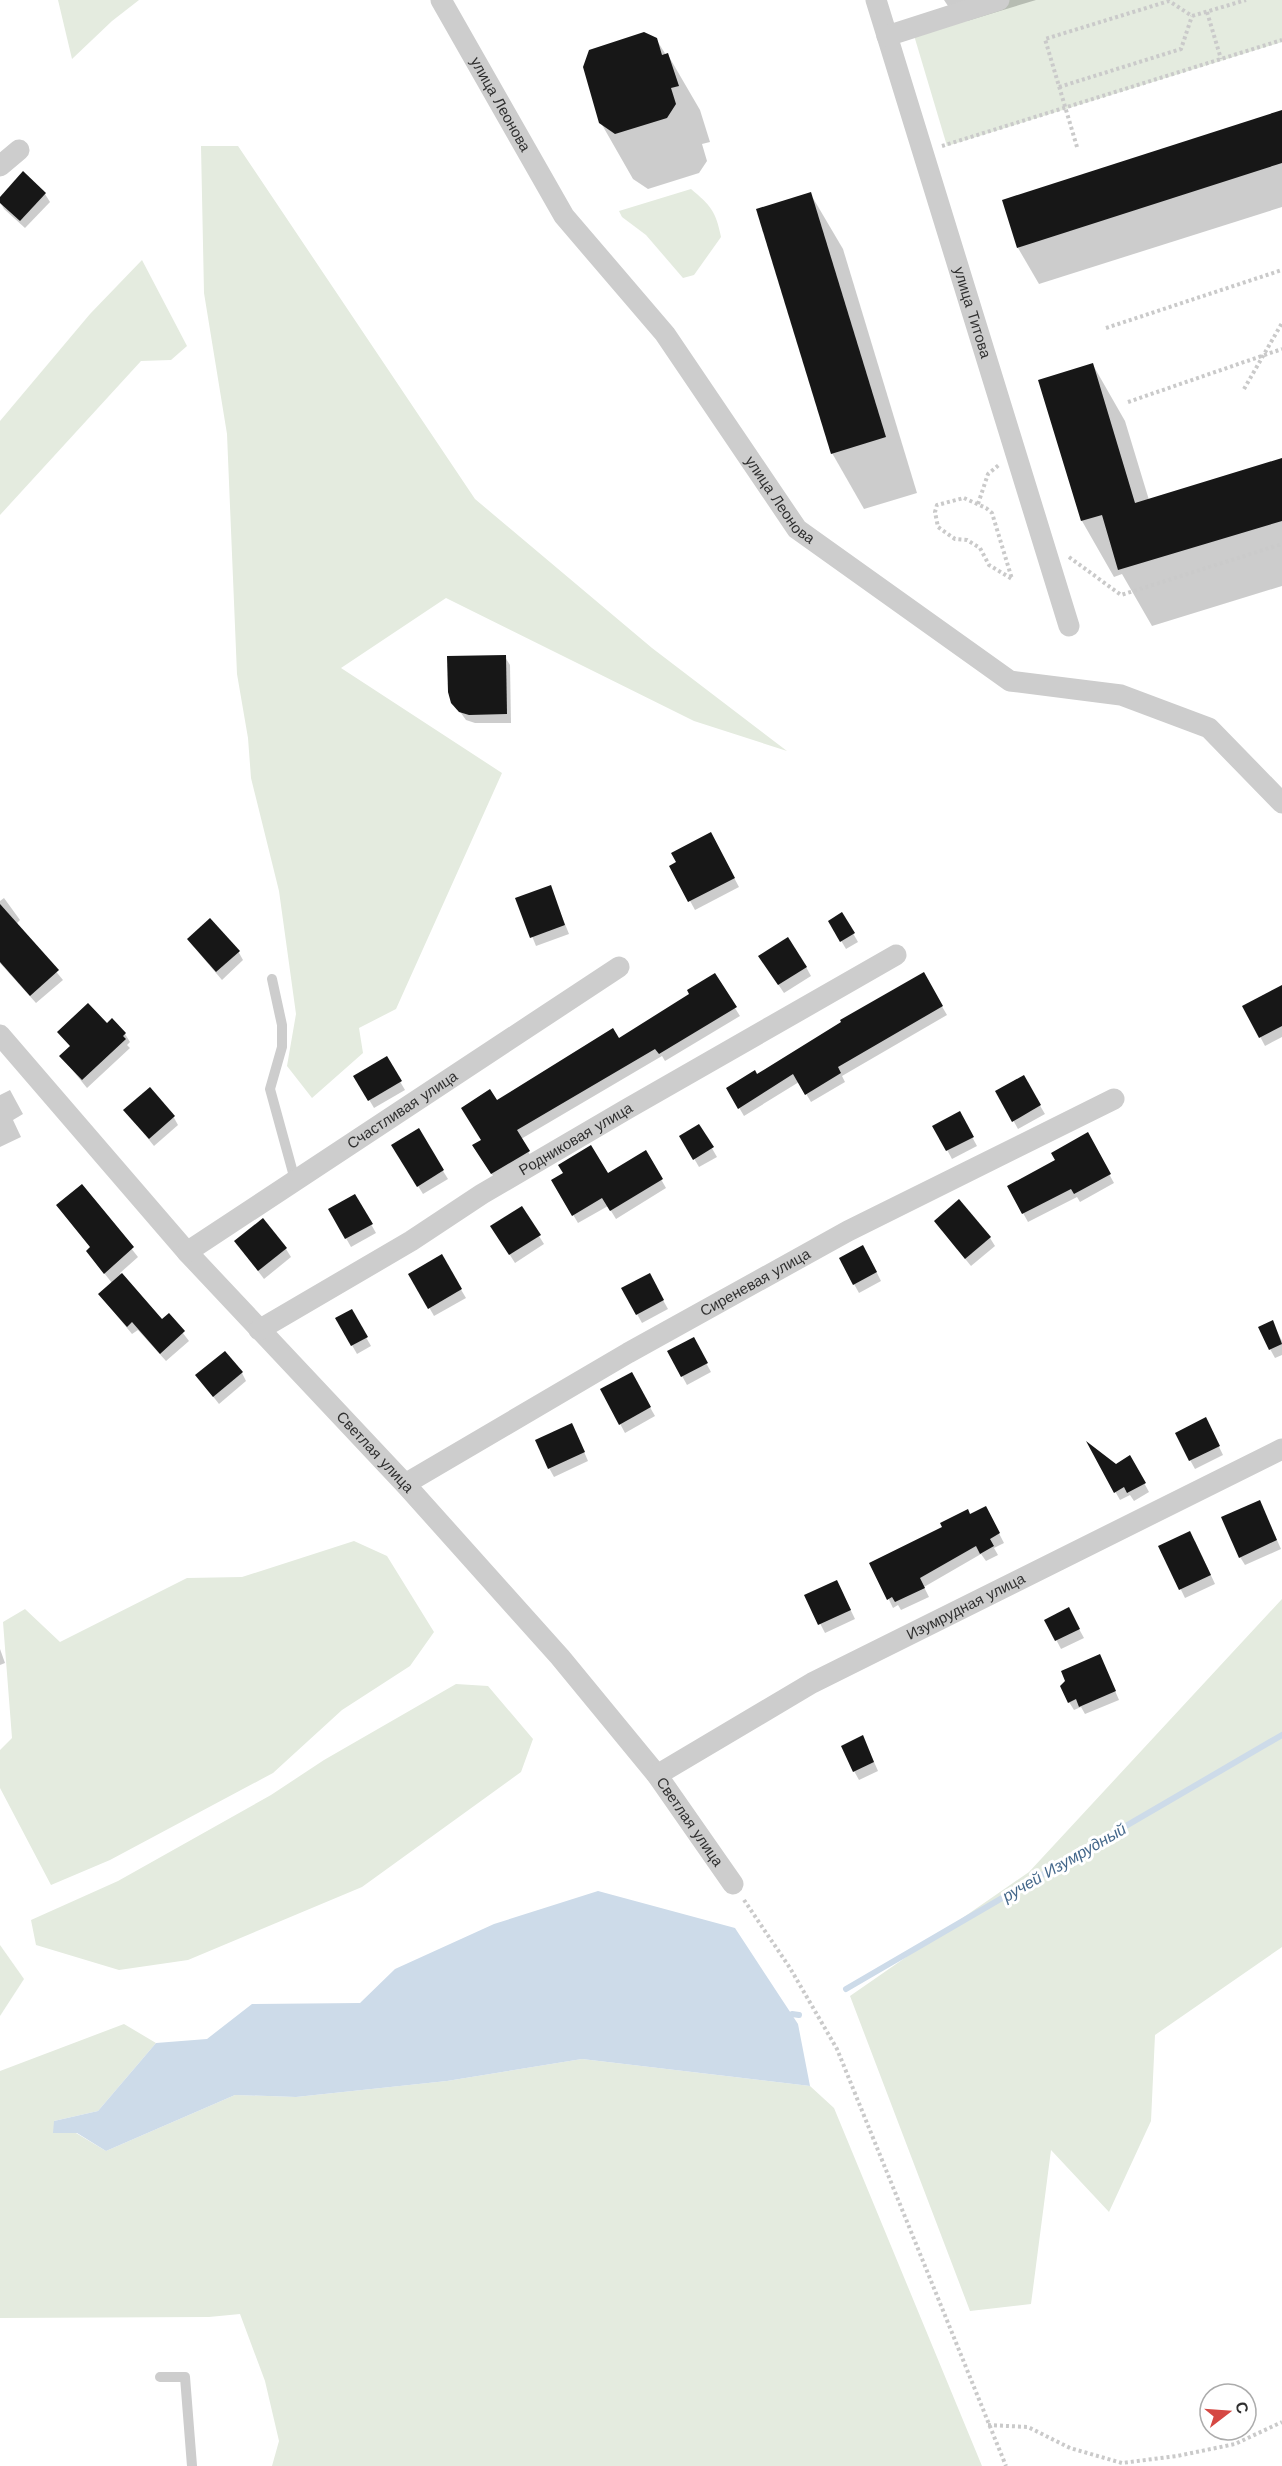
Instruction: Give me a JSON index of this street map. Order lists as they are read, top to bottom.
{
  "streets": {
    "street": [
      "улица Леонова",
      "улица Титова",
      "Счастливая улица",
      "Родниковая улица",
      "Сиреневая улица",
      "Светлая улица",
      "Изумрудная улица"
    ]
  },
  "crossings": [
    ["Счастливая улица", "Светлая улица"],
    ["Родниковая улица", "Светлая улица"],
    ["Сиреневая улица", "Светлая улица"],
    ["Светлая улица", "Изумрудная улица"]
  ],
  "water": ["ручей Изумрудный"],
  "north": "right"
}
